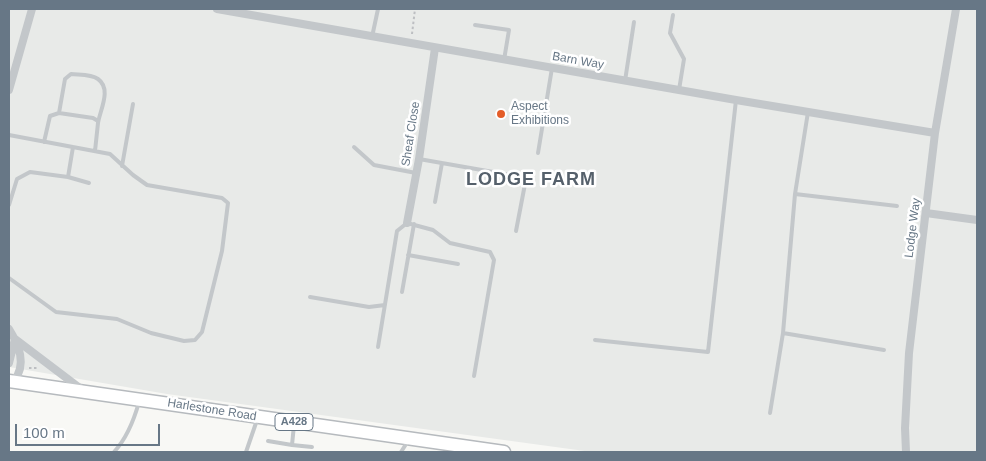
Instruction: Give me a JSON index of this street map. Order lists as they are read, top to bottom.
{
  "streets": {
    "main road": ["Harlestone Road", "A428"],
    "street": ["Barn Way", "Sheaf Close", "Lodge Way"]
  },
  "crossings": [
    ["Barn Way", "Sheaf Close"],
    ["Barn Way", "Lodge Way"]
  ],
  "districts": ["LODGE FARM"],
  "places": ["Aspect Exhibitions"],
  "scale_bar": "100 m"
}
